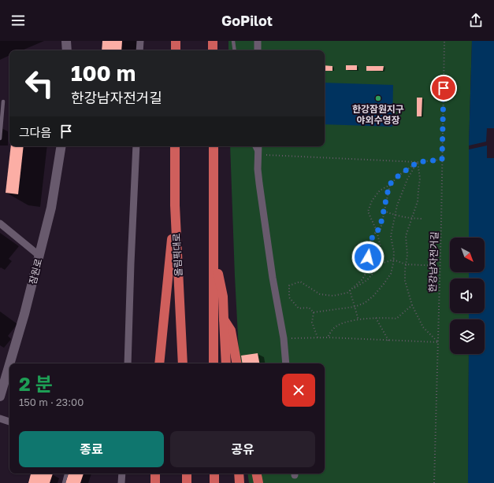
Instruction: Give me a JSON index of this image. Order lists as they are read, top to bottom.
{
  "streets": {
    "highway": ["올림픽대로"],
    "main road": ["잠원로"],
    "path": ["한강남자전거길"]
  },
  "places": ["한강잠원지구 야외수영장"],
  "north": "bottom right",
  "page": {
    "header": "GoPilot",
    "turn": ["100 m", "한강남자전거길"],
    "then": "그다음",
    "heading": ["2 분", "150 m · 23:00"],
    "buttons": ["종료", "공유"]
  }
}
